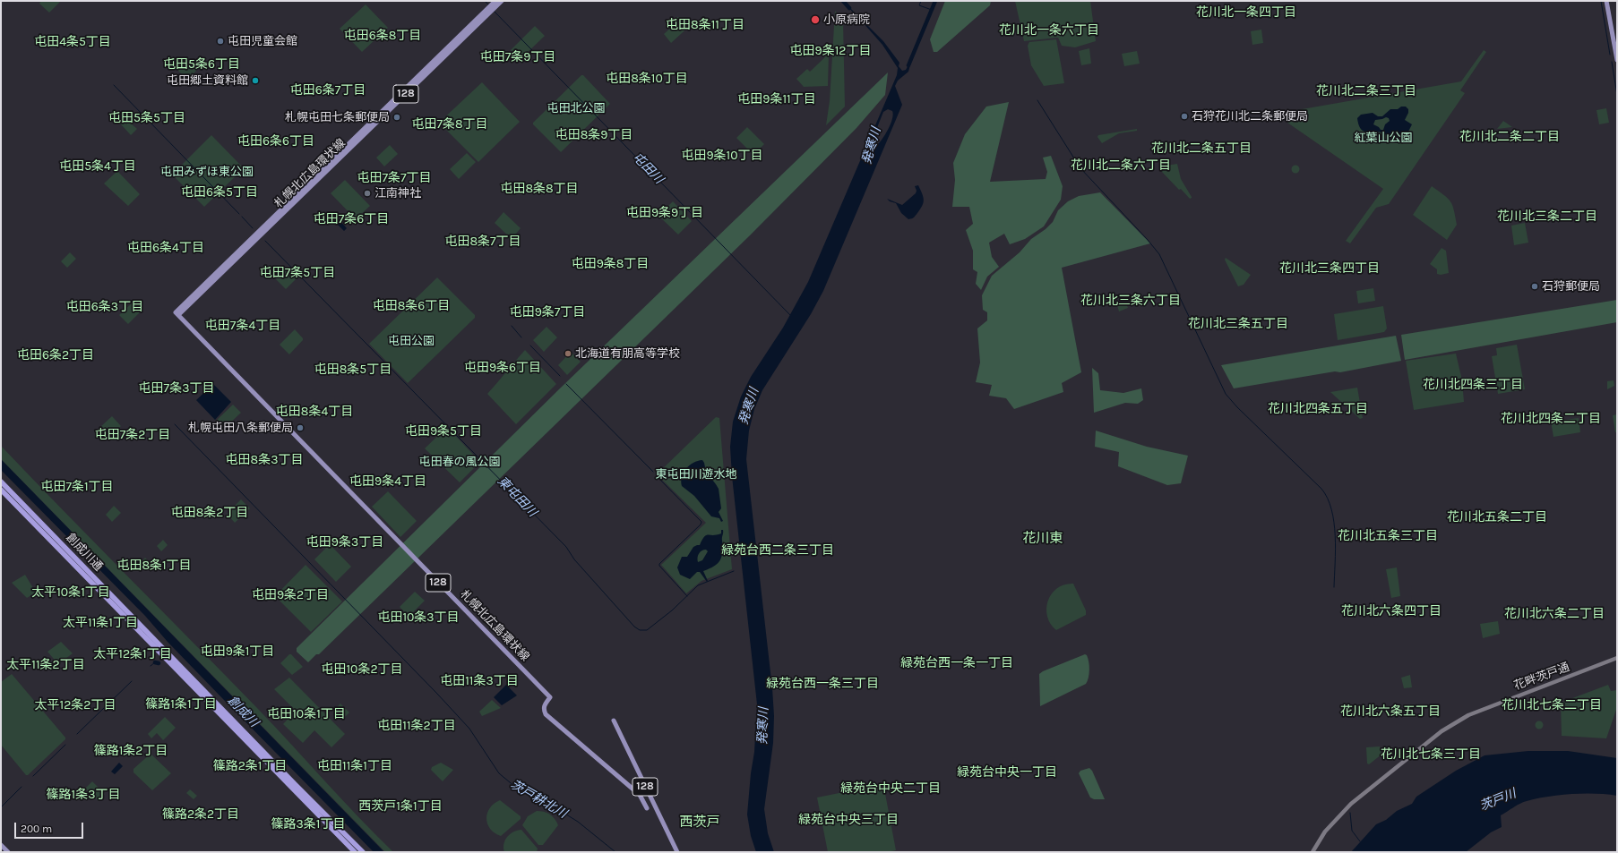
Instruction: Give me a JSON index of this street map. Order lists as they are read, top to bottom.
{
  "streets": {
    "highway": ["創成川通"],
    "main road": ["128", "札幌北広島環状線", "花畔茨戸通"]
  },
  "districts": [
    "花川北一条四丁目",
    "屯田8条11丁目",
    "花川北一条六丁目",
    "屯田6条8丁目",
    "屯田4条5丁目",
    "屯田9条12丁目",
    "屯田7条9丁目",
    "屯田5条6丁目",
    "屯田8条10丁目",
    "屯田6条7丁目",
    "花川北二条三丁目",
    "屯田9条11丁目",
    "屯田5条5丁目",
    "屯田7条8丁目",
    "屯田8条9丁目",
    "花川北二条二丁目",
    "屯田6条6丁目",
    "花川北二条五丁目",
    "屯田9条10丁目",
    "花川北二条六丁目",
    "屯田5条4丁目",
    "屯田7条7丁目",
    "屯田8条8丁目",
    "屯田6条5丁目",
    "屯田9条9丁目",
    "花川北三条二丁目",
    "屯田7条6丁目",
    "屯田8条7丁目",
    "屯田6条4丁目",
    "屯田9条8丁目",
    "花川北三条四丁目",
    "屯田7条5丁目",
    "花川北三条六丁目",
    "屯田8条6丁目",
    "屯田6条3丁目",
    "屯田9条7丁目",
    "花川北三条五丁目",
    "屯田7条4丁目",
    "屯田6条2丁目",
    "屯田9条6丁目",
    "屯田8条5丁目",
    "花川北四条三丁目",
    "屯田7条3丁目",
    "花川北四条五丁目",
    "屯田8条4丁目",
    "花川北四条二丁目",
    "屯田9条5丁目",
    "屯田7条2丁目",
    "屯田8条3丁目",
    "屯田9条4丁目",
    "屯田7条1丁目",
    "屯田8条2丁目",
    "花川北五条二丁目",
    "花川北五条三丁目",
    "花川東",
    "屯田9条3丁目",
    "緑苑台西二条三丁目",
    "屯田8条1丁目",
    "太平10条1丁目",
    "屯田9条2丁目",
    "花川北六条四丁目",
    "花川北六条二丁目",
    "屯田10条3丁目",
    "太平11条1丁目",
    "屯田9条1丁目",
    "太平12条1丁目",
    "緑苑台西一条一丁目",
    "太平11条2丁目",
    "屯田10条2丁目",
    "屯田11条3丁目",
    "緑苑台西一条三丁目",
    "篠路1条1丁目",
    "太平12条2丁目",
    "花川北七条二丁目",
    "花川北六条五丁目",
    "屯田10条1丁目",
    "屯田11条2丁目",
    "篠路1条2丁目",
    "花川北七条三丁目",
    "篠路2条1丁目",
    "屯田11条1丁目",
    "緑苑台中央一丁目",
    "緑苑台中央二丁目",
    "篠路1条3丁目",
    "西茨戸1条1丁目",
    "篠路2条2丁目",
    "緑苑台中央三丁目",
    "西茨戸",
    "篠路3条1丁目"
  ],
  "water": [
    "発寒川",
    "屯田川",
    "東屯田川",
    "創成川",
    "茨戸耕北川",
    "茨戸川"
  ],
  "parks": [
    "屯田北公園",
    "紅葉山公園",
    "屯田みずほ東公園",
    "屯田公園",
    "屯田春の風公園",
    "東屯田川遊水地"
  ],
  "places": [
    "小原病院",
    "屯田児童会館",
    "屯田郷土資料館",
    "石狩花川北二条郵便局",
    "札幌屯田七条郵便局",
    "江南神社",
    "石狩郵便局",
    "北海道有朋高等学校",
    "札幌屯田八条郵便局"
  ],
  "scale_bar": "200 m"
}
